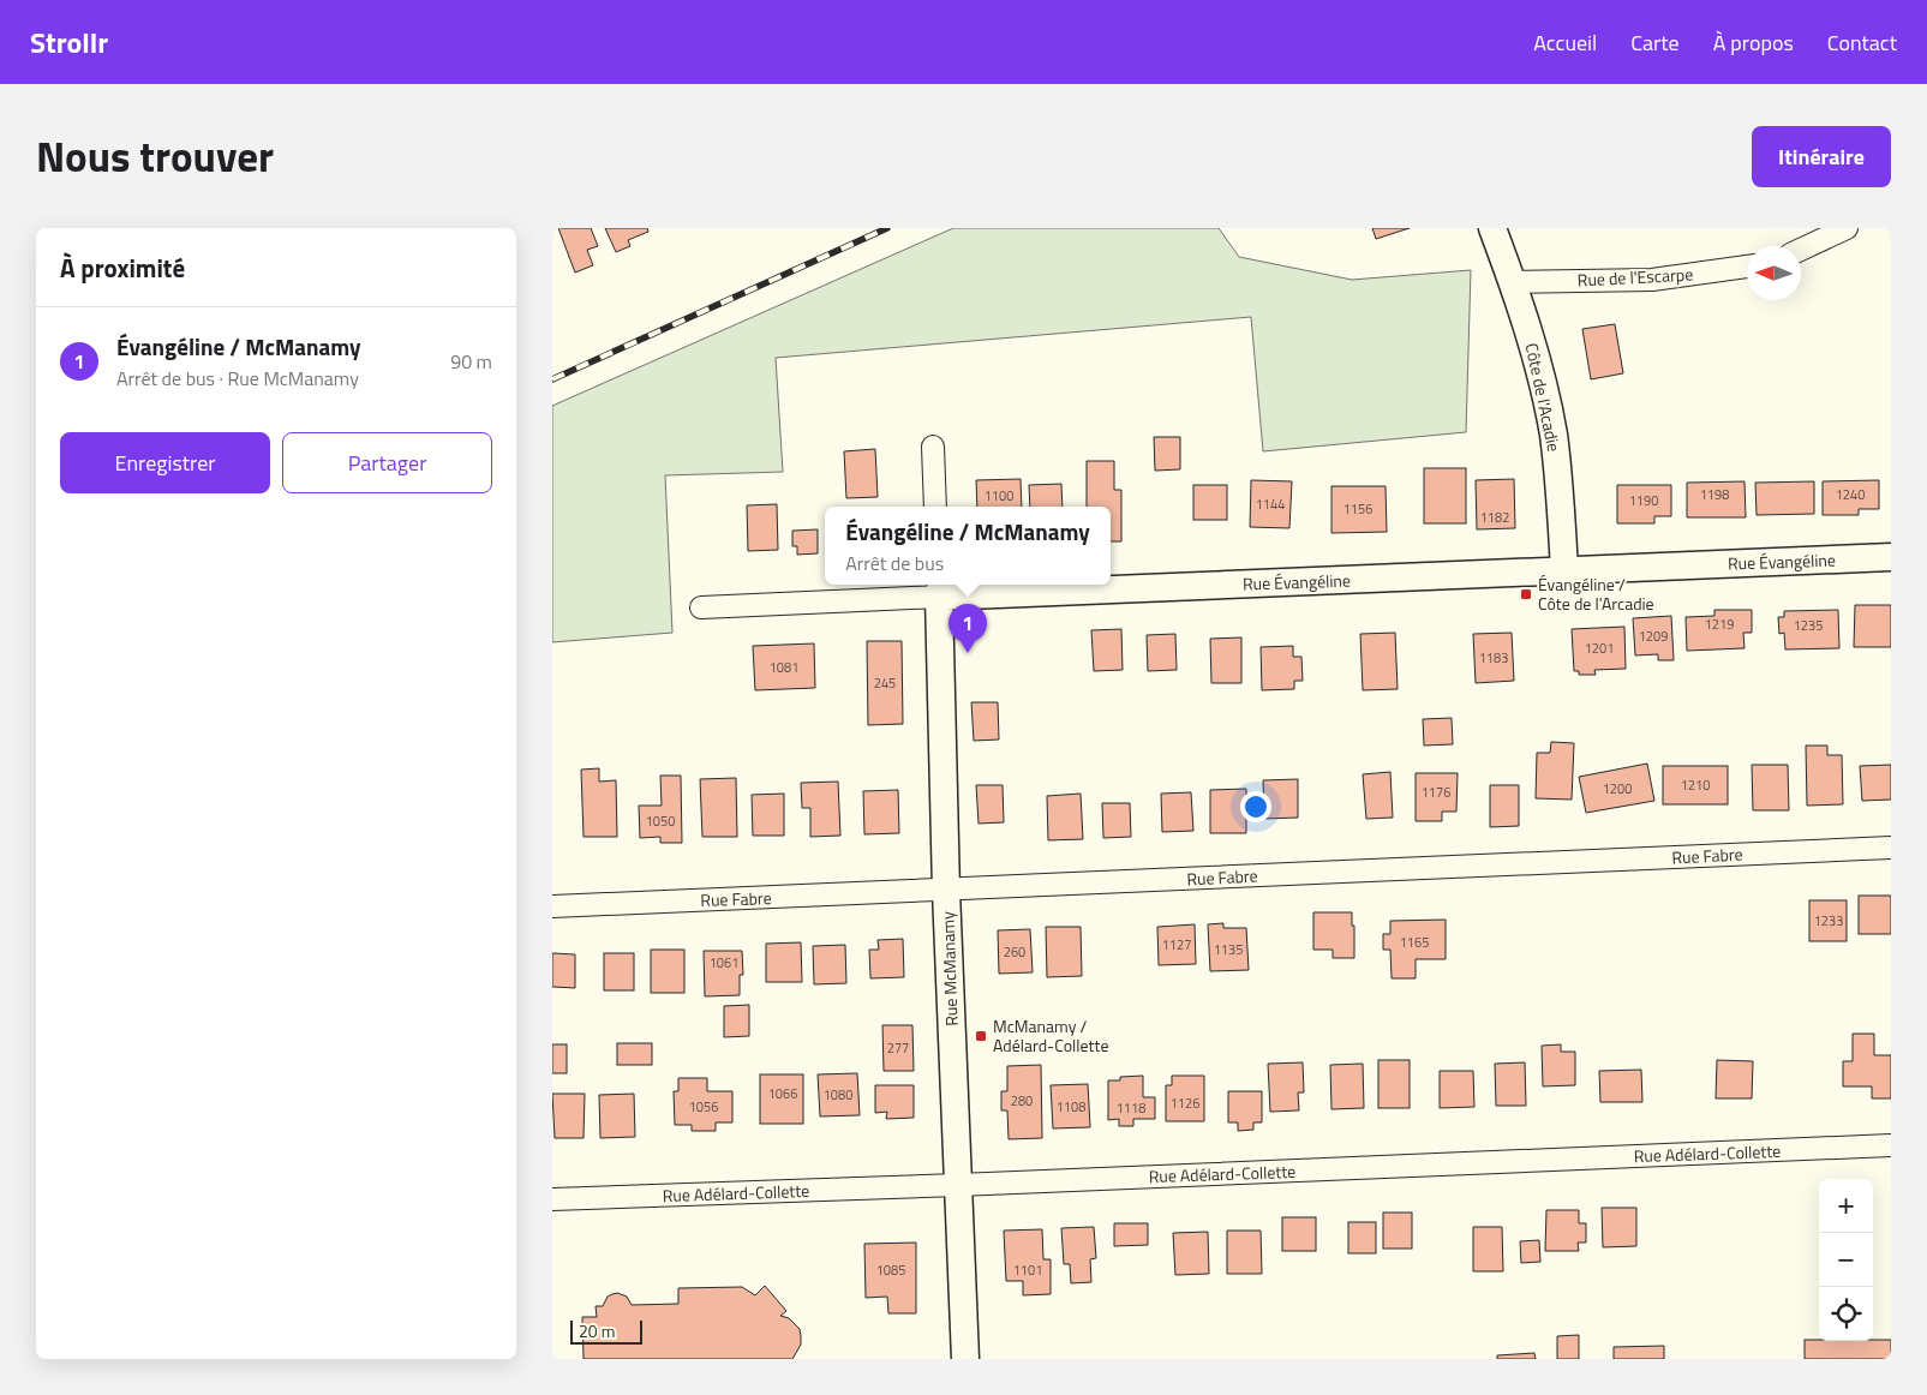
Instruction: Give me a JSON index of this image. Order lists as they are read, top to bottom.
{
  "streets": {
    "street": [
      "Rue de l'Escarpe",
      "Côte de l'Acadie",
      "Rue Évangéline",
      "Rue Fabre",
      "Rue McManamy",
      "Rue Adélard-Collette"
    ]
  },
  "crossings": [
    ["Rue de l'Escarpe", "Côte de l'Acadie"],
    ["Côte de l'Acadie", "Rue Évangéline"],
    ["Rue Évangéline", "Rue McManamy"],
    ["Rue Fabre", "Rue McManamy"],
    ["Rue McManamy", "Rue Adélard-Collette"]
  ],
  "places": {
    "transit": ["Évangéline / Côte de l'Arcadie", "McManamy / Adélard-Collette"]
  },
  "house_numbers": [
    "1198",
    "1240",
    "1100",
    "1190",
    "1144",
    "1156",
    "1182",
    "1219",
    "1235",
    "1209",
    "1201",
    "1183",
    "1081",
    "245",
    "1210",
    "1200",
    "1176",
    "1050",
    "1233",
    "1165",
    "1127",
    "1135",
    "260",
    "1061",
    "277",
    "1066",
    "1080",
    "280",
    "1126",
    "1056",
    "1108",
    "1118",
    "1085",
    "1101"
  ],
  "scale_bar": "20 m",
  "north": "left",
  "page": {
    "header": "Strollr",
    "nav": [
      "Accueil",
      "Carte",
      "À propos",
      "Contact"
    ],
    "title": "Nous trouver",
    "buttons": [
      "Itinéraire",
      ["Enregistrer", "Partager"]
    ],
    "heading": "À proximité",
    "list": [
      {
        "mark": "1",
        "name": "Évangéline / McManamy",
        "note": "Arrêt de bus · Rue McManamy",
        "value": "90 m"
      }
    ],
    "popup": ["Évangéline / McManamy", "Arrêt de bus"],
    "pins": "1",
    "map_buttons": ["+", "−"],
    "scale": "20 m"
  }
}
